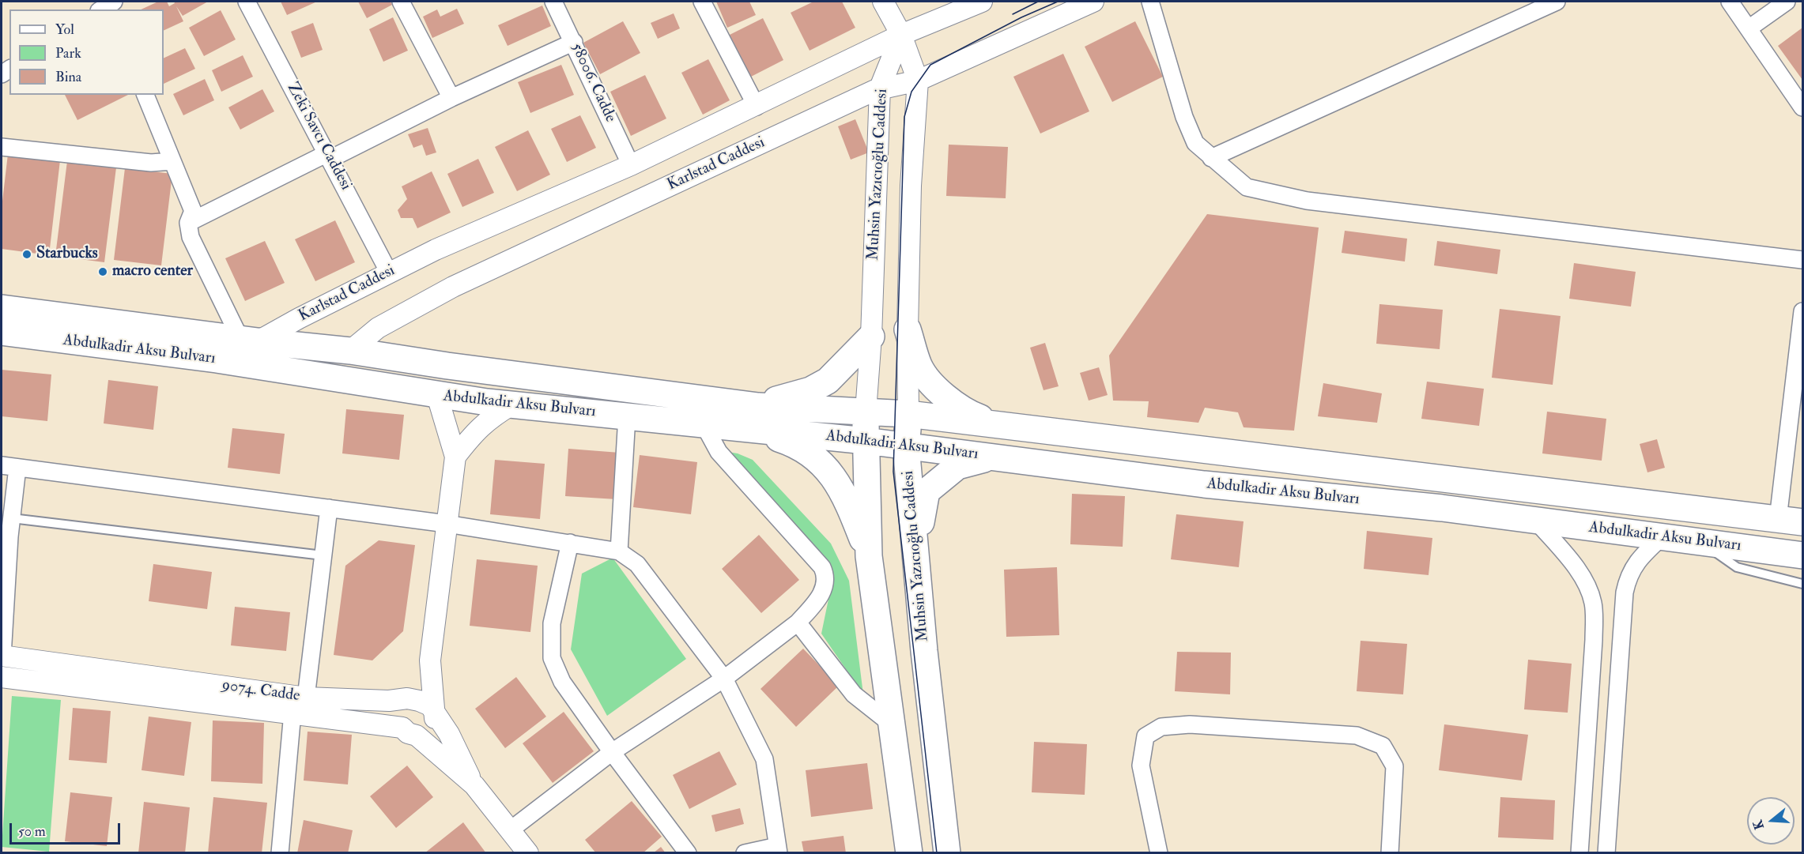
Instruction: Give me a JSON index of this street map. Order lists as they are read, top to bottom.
{
  "streets": {
    "main road": ["Muhsin Yazıcıoğlu Caddesi", "Abdulkadir Aksu Bulvarı"],
    "street": [
      "58006. Cadde",
      "Zeki Savcı Caddesi",
      "Karlstad Caddesi",
      "9074. Cadde"
    ]
  },
  "crossings": [
    ["58006. Cadde", "Karlstad Caddesi"],
    ["Zeki Savcı Caddesi", "Karlstad Caddesi"],
    ["Karlstad Caddesi", "Muhsin Yazıcıoğlu Caddesi"],
    ["Karlstad Caddesi", "Abdulkadir Aksu Bulvarı"],
    ["Muhsin Yazıcıoğlu Caddesi", "Abdulkadir Aksu Bulvarı"]
  ],
  "places": ["Starbucks", "macro center"],
  "legend": ["Yol", "Park", "Bina"],
  "scale_bar": "50 m",
  "north": "left"
}
